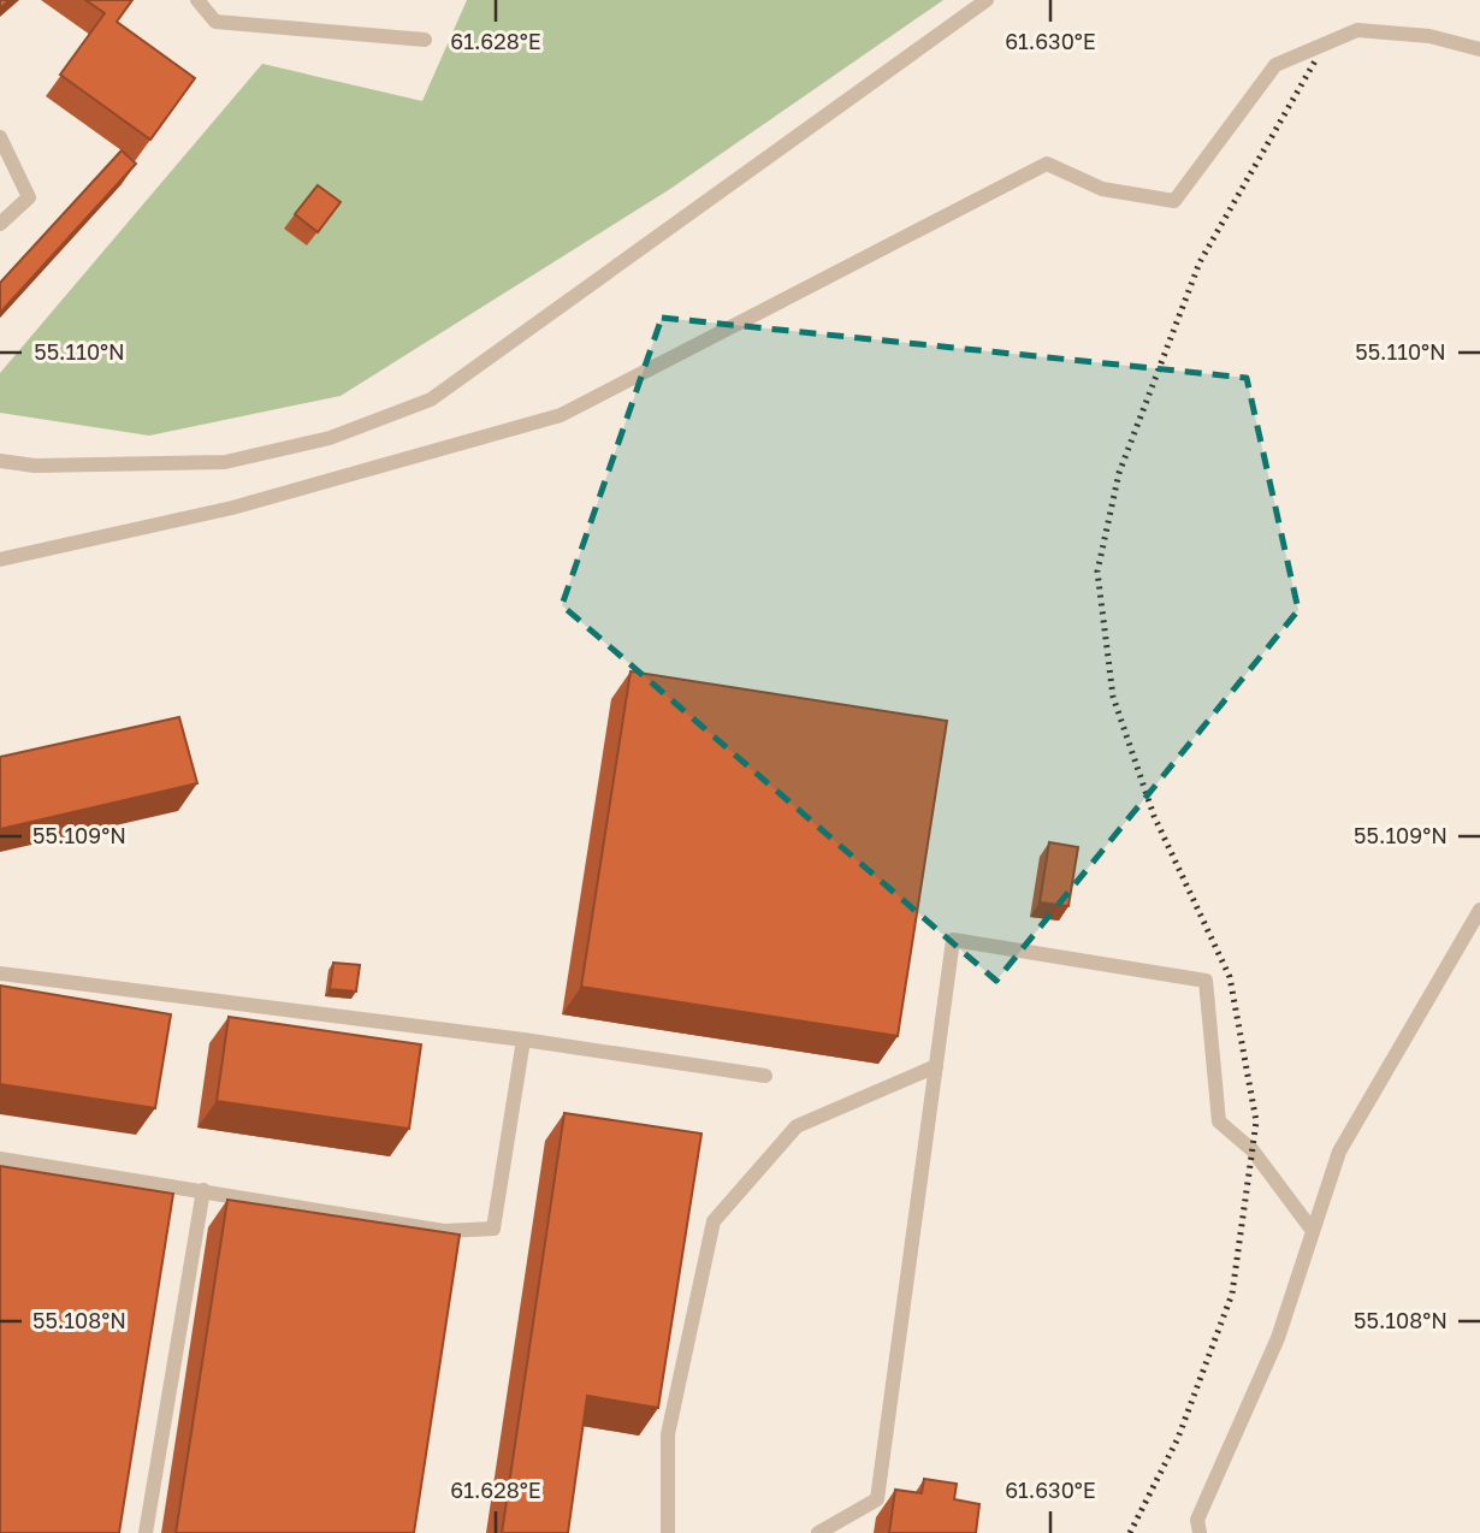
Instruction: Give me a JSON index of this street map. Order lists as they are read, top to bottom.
{
  "coordinates": [
    "61.628°E",
    "61.630°E",
    "55.110°N",
    "55.109°N",
    "55.108°N"
  ]
}
